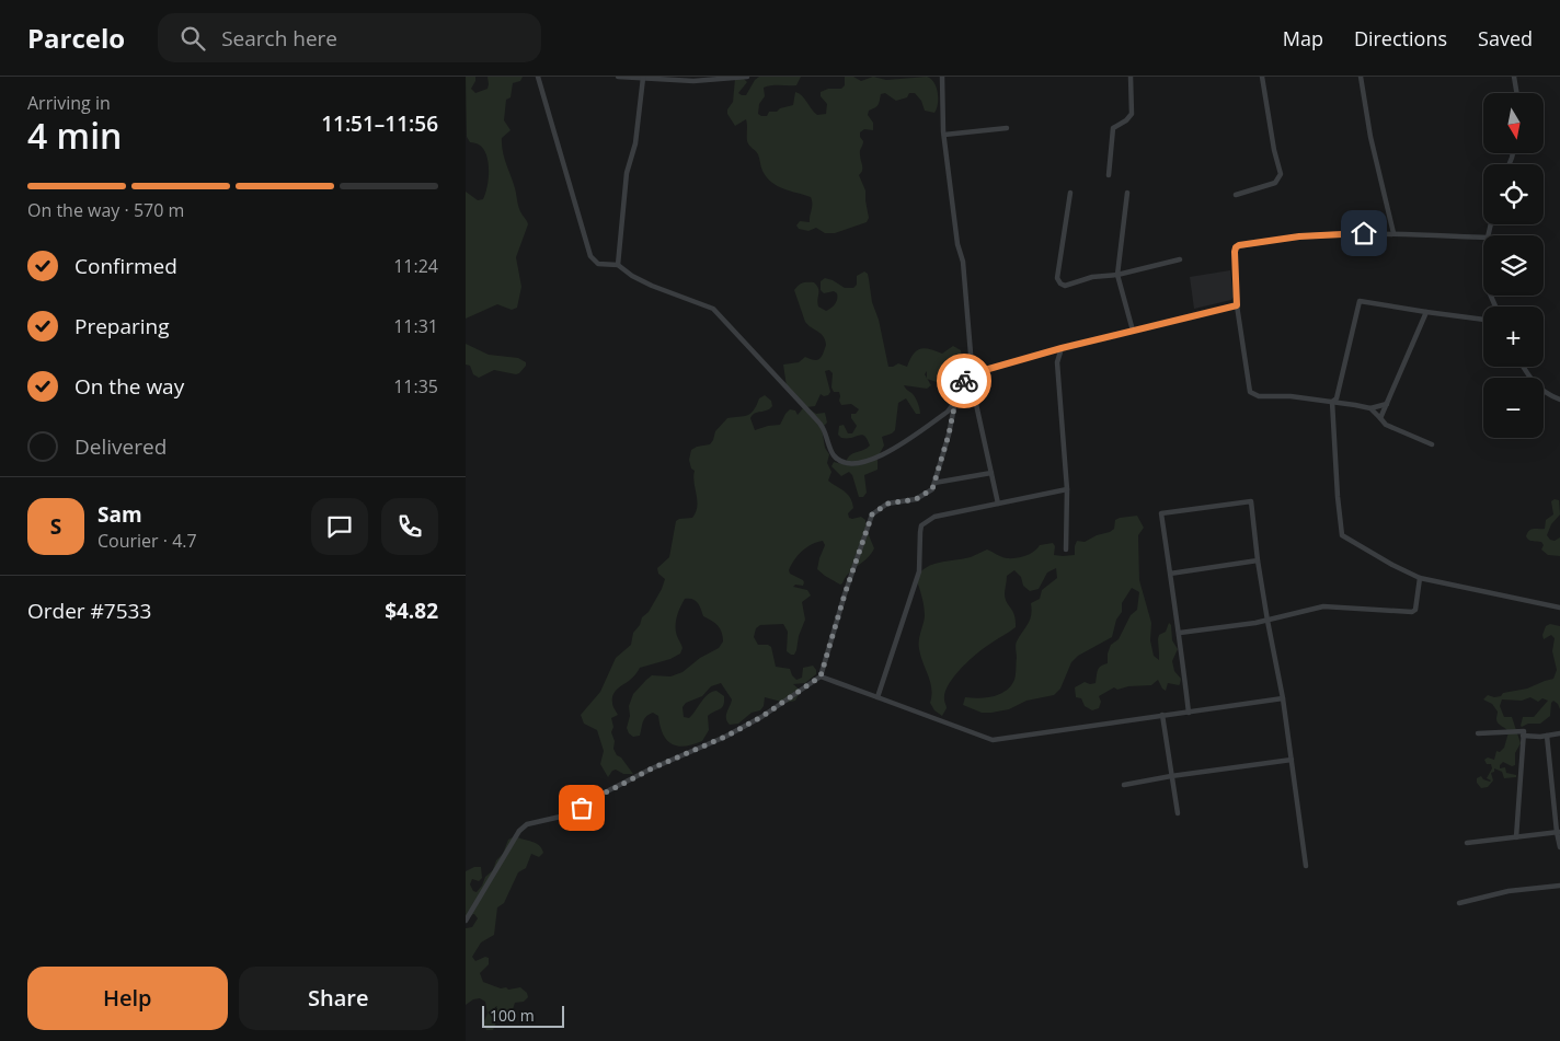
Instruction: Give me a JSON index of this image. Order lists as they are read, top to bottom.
{
  "scale_bar": "100 m",
  "north": "bottom",
  "page": {
    "header": "Parcelo",
    "search": "Search here",
    "nav": ["Map", "Directions", "Saved"],
    "heading": ["4 min", "Arriving in", "11:51–11:56"],
    "panel": [
      "Sam",
      "Courier · 4.7",
      "Order #7533",
      "$4.82"
    ],
    "map_buttons": ["+", "−"],
    "bar": "On the way · 570 m",
    "list": [
      ["Confirmed", "11:24"],
      ["Preparing", "11:31"],
      ["On the way", "11:35"],
      "Delivered"
    ],
    "round": "S",
    "buttons": ["Help", "Share"],
    "scale": "100 m"
  }
}
